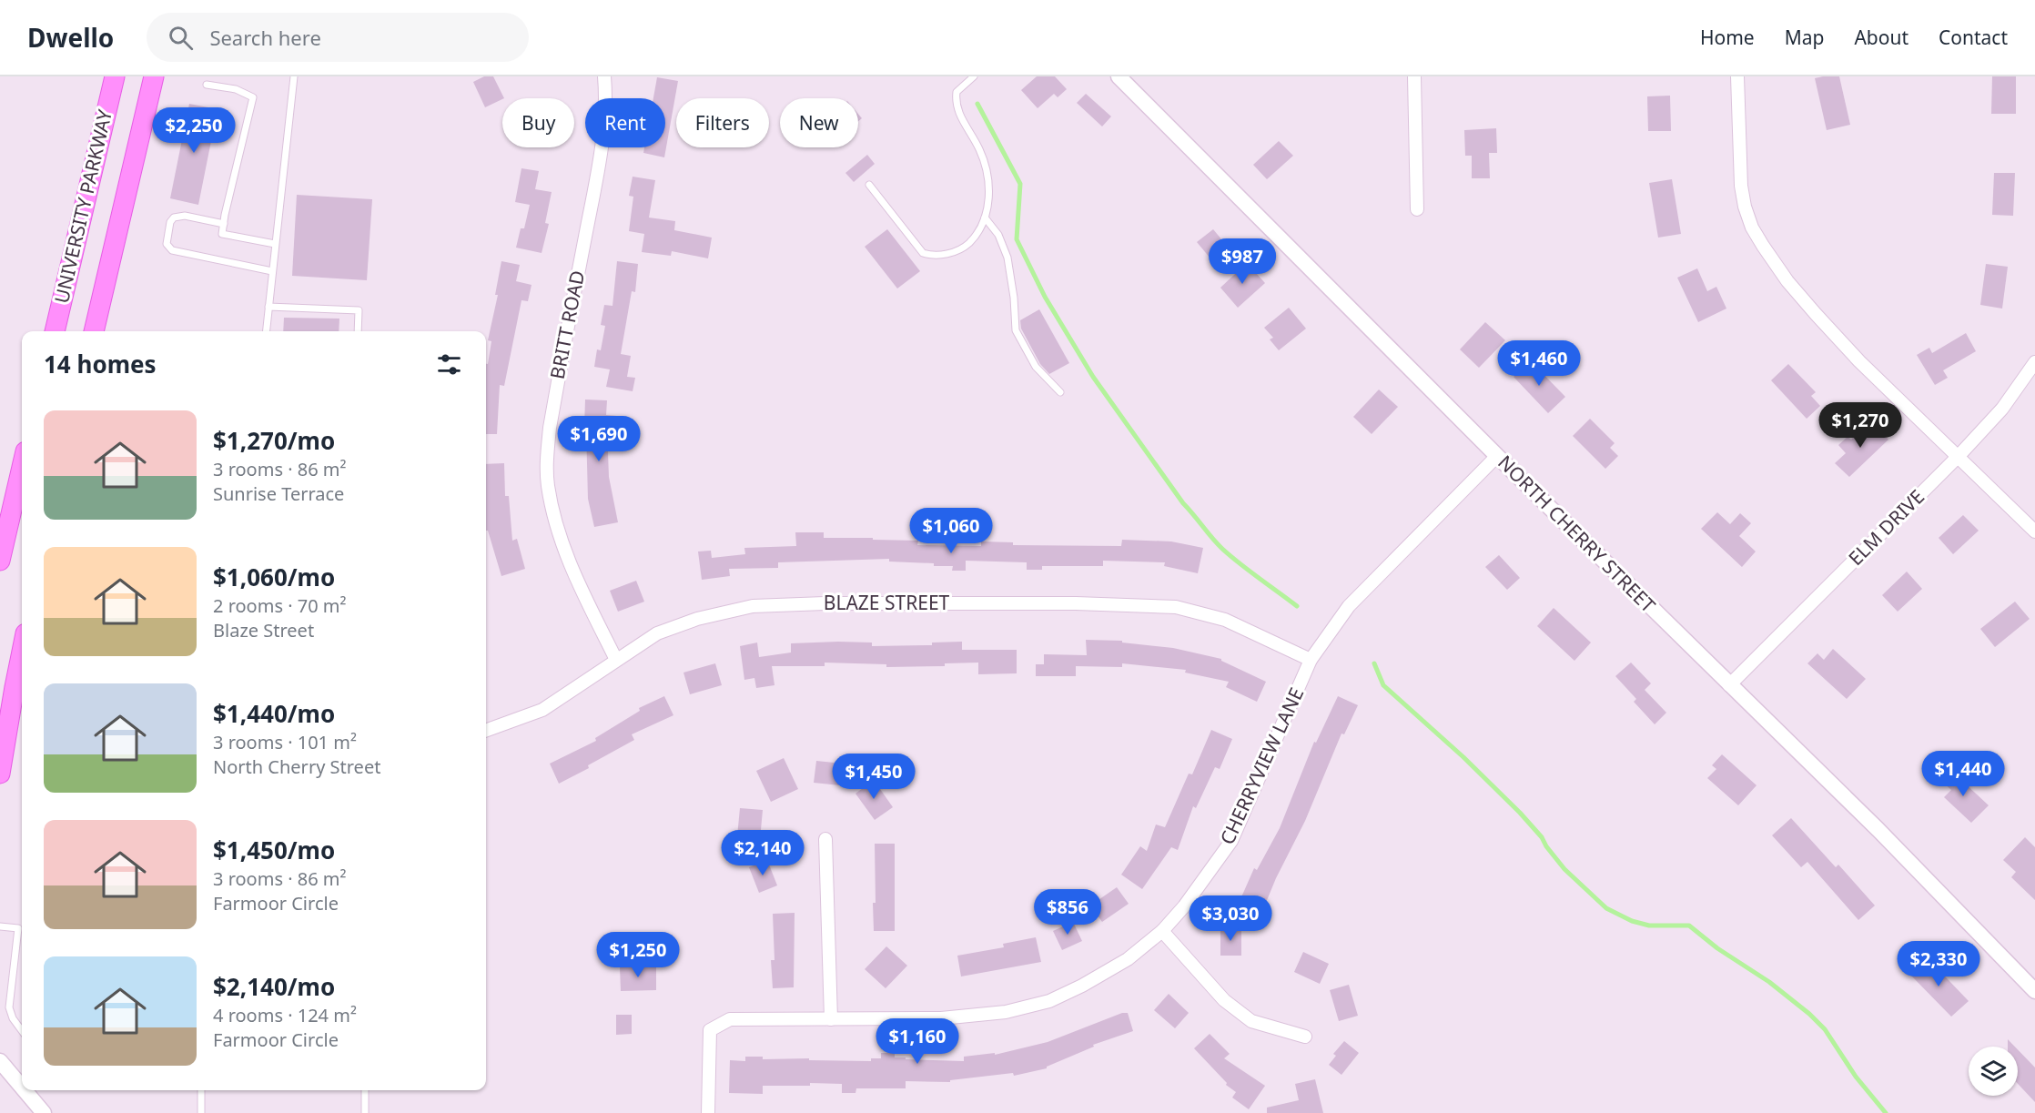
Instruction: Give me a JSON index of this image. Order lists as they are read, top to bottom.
{
  "streets": {
    "main road": ["UNIVERSITY PARKWAY"],
    "street": [
      "BRITT ROAD",
      "ELM DRIVE",
      "NORTH CHERRY STREET",
      "BLAZE STREET",
      "CHERRYVIEW LANE"
    ]
  },
  "crossings": [
    ["BRITT ROAD", "BLAZE STREET"],
    ["ELM DRIVE", "NORTH CHERRY STREET"],
    ["NORTH CHERRY STREET", "CHERRYVIEW LANE"],
    ["BLAZE STREET", "CHERRYVIEW LANE"]
  ],
  "page": {
    "header": "Dwello",
    "search": "Search here",
    "nav": [
      "Home",
      "Map",
      "About",
      "Contact"
    ],
    "chip": [
      "Buy",
      "Rent",
      "Filters",
      "New"
    ],
    "price": [
      "$2,250",
      "$987",
      "$1,460",
      "$1,270",
      "$1,690",
      "$1,060",
      "$1,440",
      "$1,450",
      "$2,140",
      "$856",
      "$3,030",
      "$1,250",
      "$2,330",
      "$1,160"
    ],
    "heading": "14 homes",
    "list": [
      {
        "name": "$1,270/mo",
        "note": "3 rooms · 86 m² · Sunrise Terrace"
      },
      {
        "name": "$1,060/mo",
        "note": "2 rooms · 70 m² · Blaze Street"
      },
      {
        "name": "$1,440/mo",
        "note": "3 rooms · 101 m² · North Cherry Street"
      },
      {
        "name": "$1,450/mo",
        "note": "3 rooms · 86 m² · Farmoor Circle"
      },
      {
        "name": "$2,140/mo",
        "note": "4 rooms · 124 m² · Farmoor Circle"
      }
    ]
  }
}
